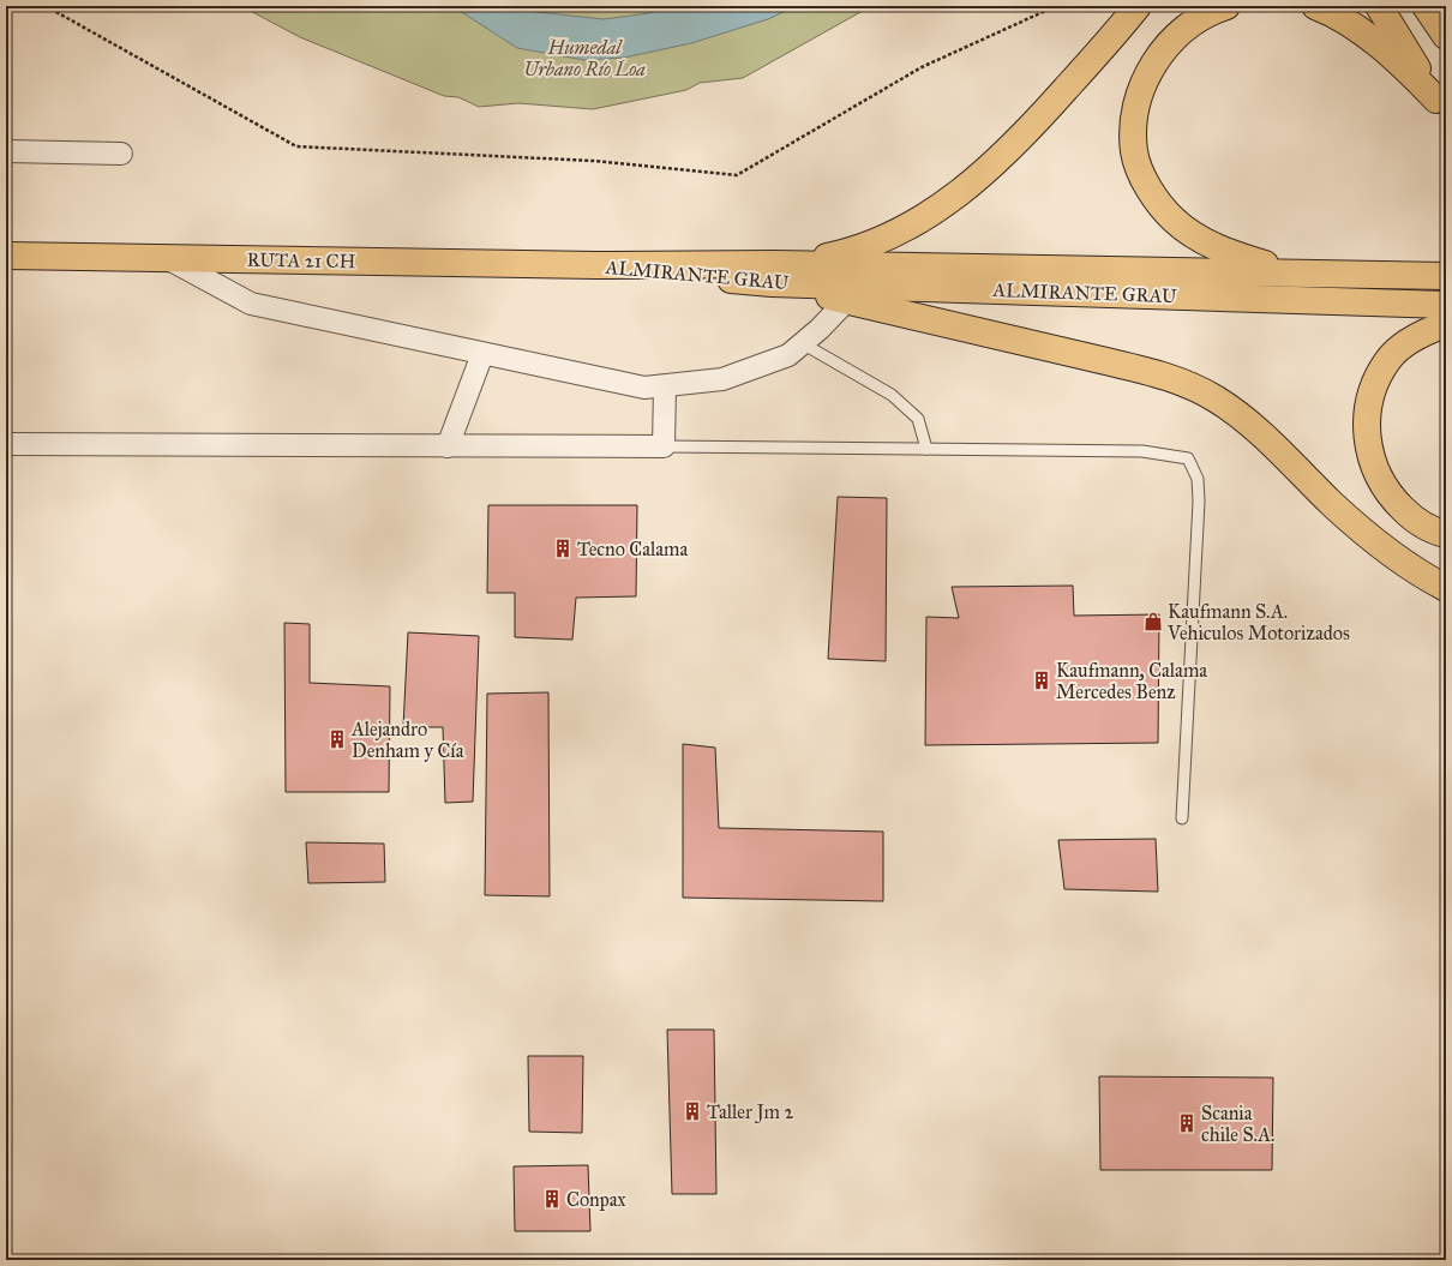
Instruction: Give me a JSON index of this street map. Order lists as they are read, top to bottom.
{
  "streets": {
    "highway": ["RUTA 21 CH", "ALMIRANTE GRAU"]
  },
  "crossings": [
    ["RUTA 21 CH", "ALMIRANTE GRAU"]
  ],
  "parks": ["Humedal Urbano Río Loa"],
  "places": {
    "building": [
      "Tecno Calama",
      "Kaufmann, Calama Mercedes Benz",
      "Alejandro Denham y Cía",
      "Taller Jm 2",
      "Scania chile S.A.",
      "Conpax"
    ],
    "shop": ["Kaufmann S.A. Vehiculos Motorizados"]
  }
}
